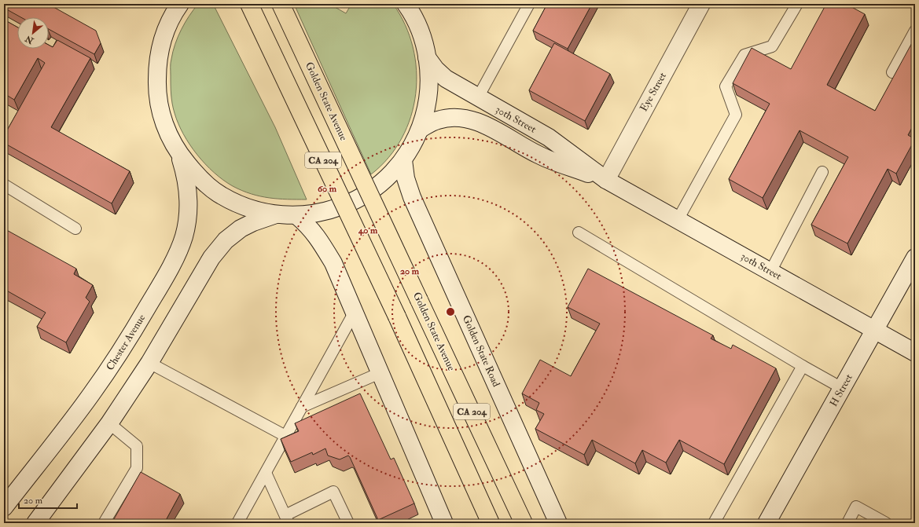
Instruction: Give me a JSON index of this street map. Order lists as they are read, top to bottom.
{
  "streets": {
    "highway": ["Golden State Avenue", "CA 204"],
    "main road": [
      "Eye Street",
      "30th Street",
      "Chester Avenue",
      "Golden State Road",
      "H Street"
    ]
  },
  "crossings": [
    ["Eye Street", "30th Street"],
    ["30th Street", "H Street"]
  ],
  "scale_bar": "20 m",
  "north": "bottom left",
  "rings": ["60 m", "40 m", "20 m"]
}
